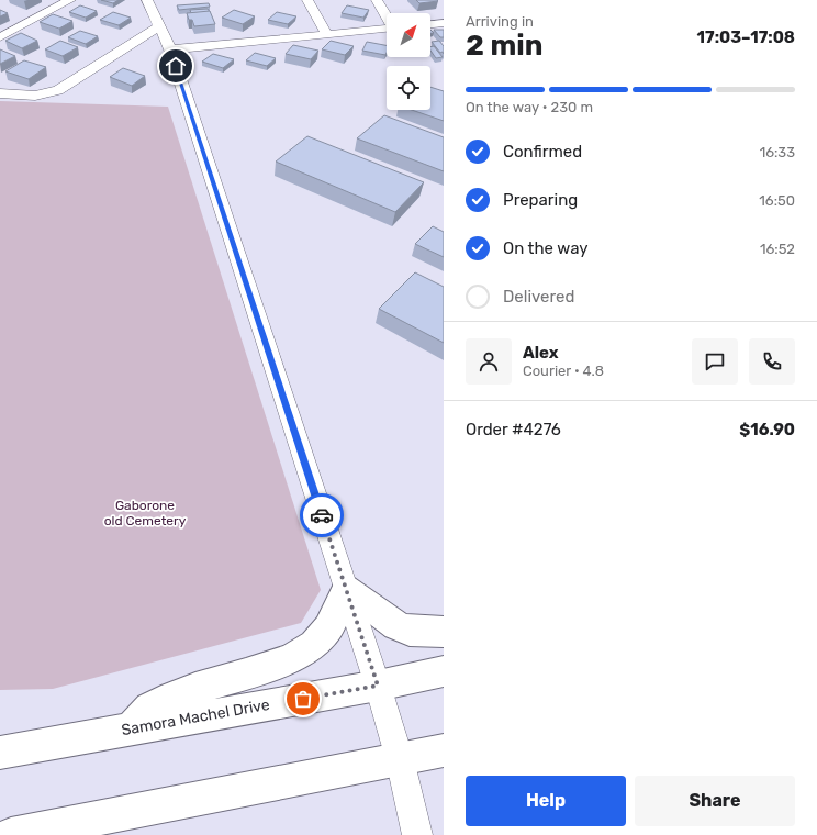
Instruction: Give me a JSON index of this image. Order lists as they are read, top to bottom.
{
  "streets": {
    "main road": ["Samora Machel Drive"]
  },
  "parks": ["Gaborone old Cemetery"],
  "north": "top right",
  "page": {
    "heading": ["2 min", "Arriving in", "17:03–17:08"],
    "panel": [
      "Alex",
      "Courier · 4.8",
      "Order #4276",
      "$16.90"
    ],
    "bar": "On the way · 230 m",
    "list": [
      ["Confirmed", "16:33"],
      ["Preparing", "16:50"],
      ["On the way", "16:52"],
      "Delivered"
    ],
    "buttons": ["Help", "Share"]
  }
}
